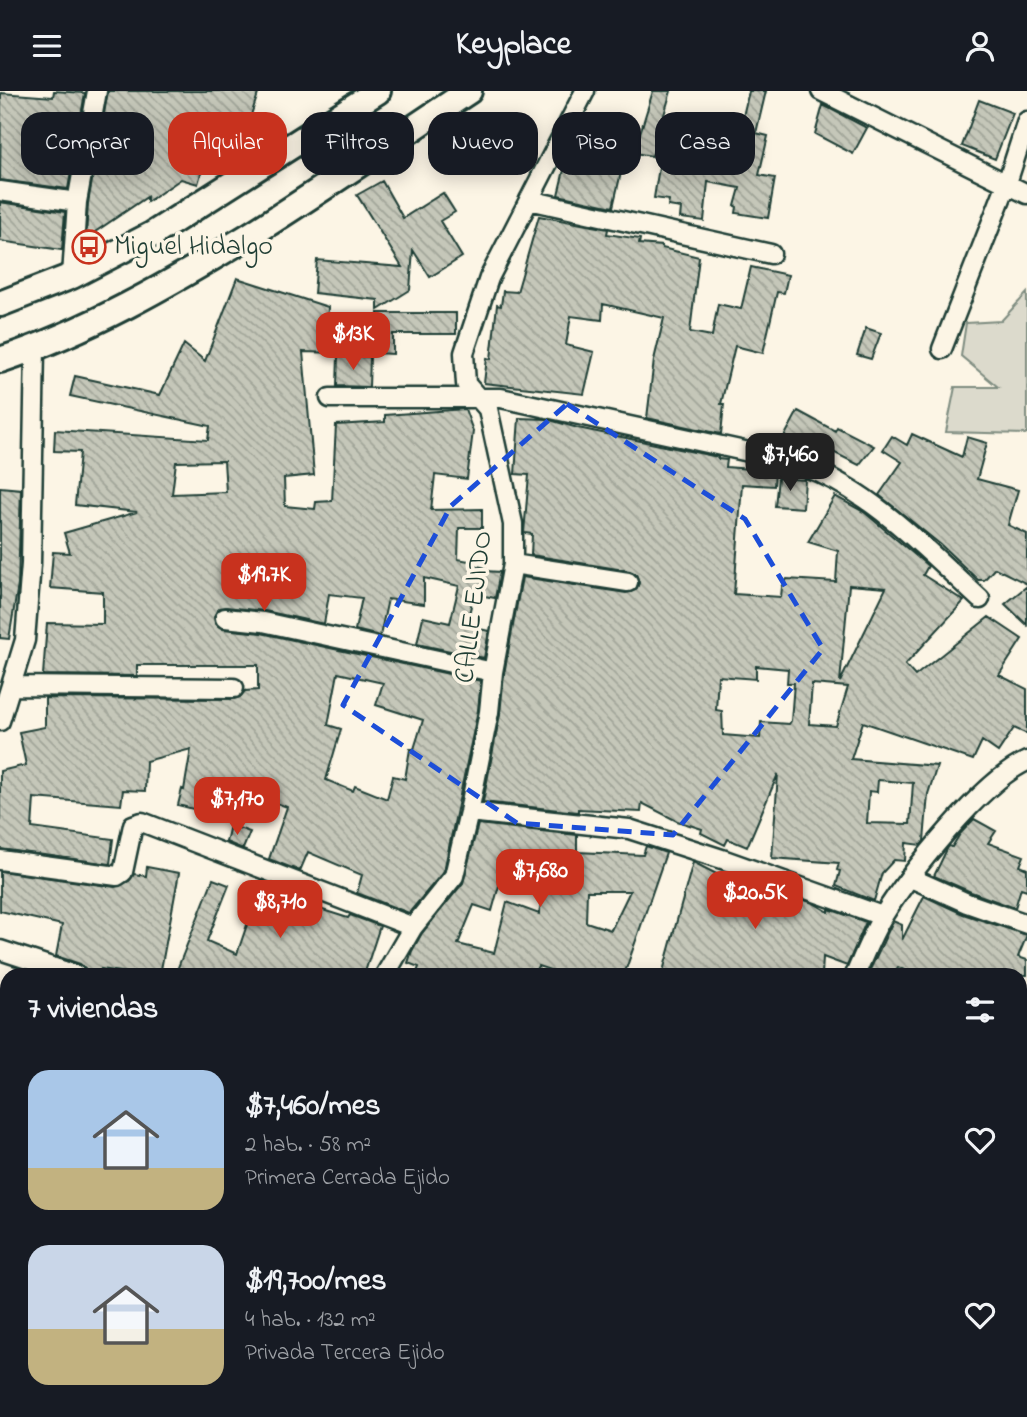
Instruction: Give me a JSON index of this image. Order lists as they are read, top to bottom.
{
  "streets": {
    "street": ["CALLE EJIDO"]
  },
  "places": {
    "bus stop": ["Miguel Hidalgo"]
  },
  "page": {
    "header": "Keyplace",
    "chip": [
      "Comprar",
      "Alquilar",
      "Filtros",
      "Nuevo",
      "Piso",
      "Casa"
    ],
    "price": [
      "$13K",
      "$7,460",
      "$19.7K",
      "$7,170",
      "$7,680",
      "$20.5K",
      "$8,710"
    ],
    "heading": "7 viviendas",
    "list": [
      {
        "name": "$7,460/mes",
        "note": "2 hab. · 58 m² · Primera Cerrada Ejido"
      },
      {
        "name": "$19,700/mes",
        "note": "4 hab. · 132 m² · Privada Tercera Ejido"
      }
    ]
  }
}
